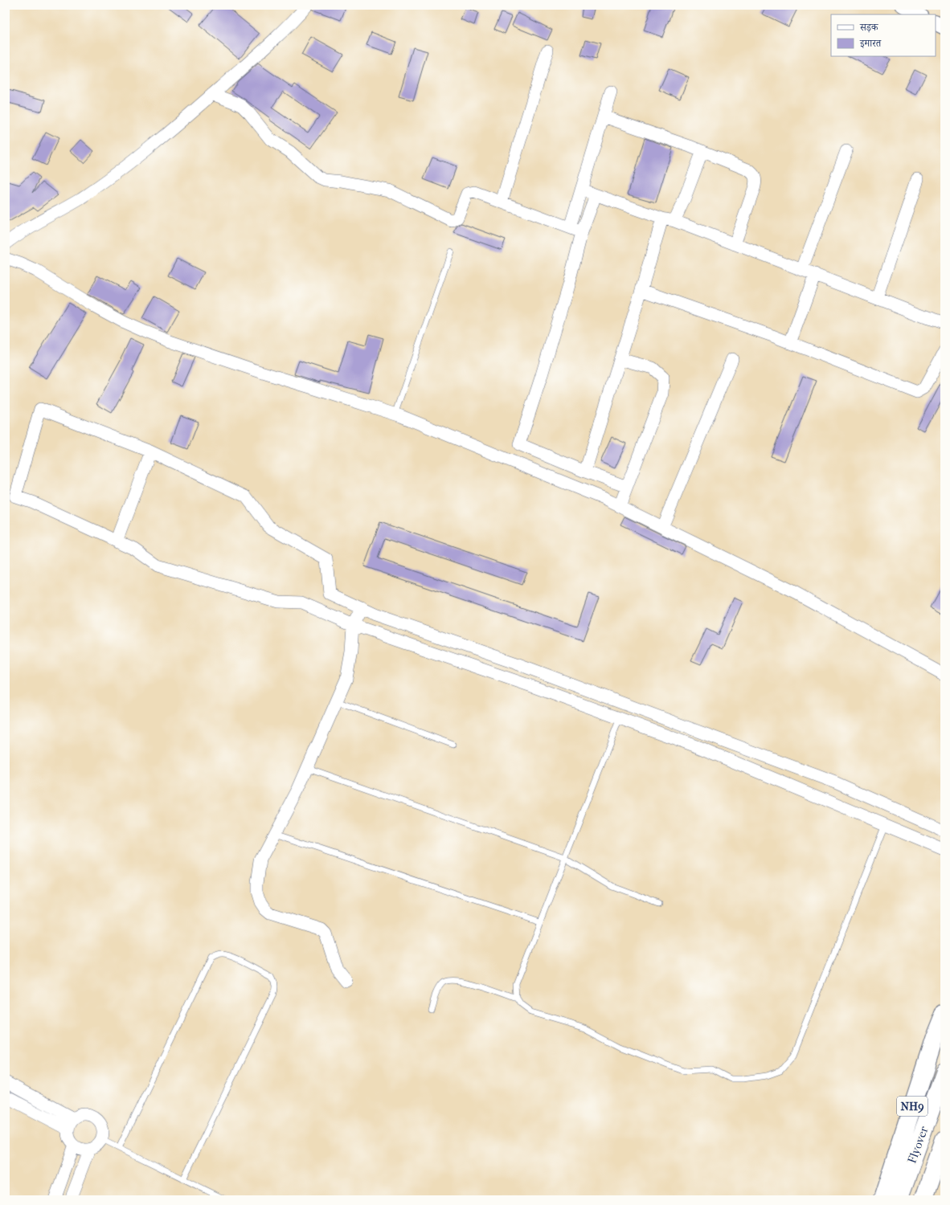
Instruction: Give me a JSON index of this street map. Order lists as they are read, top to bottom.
{
  "streets": {
    "highway": ["NH9", "Flyover"]
  },
  "legend": ["सड़क", "इमारत"]
}
